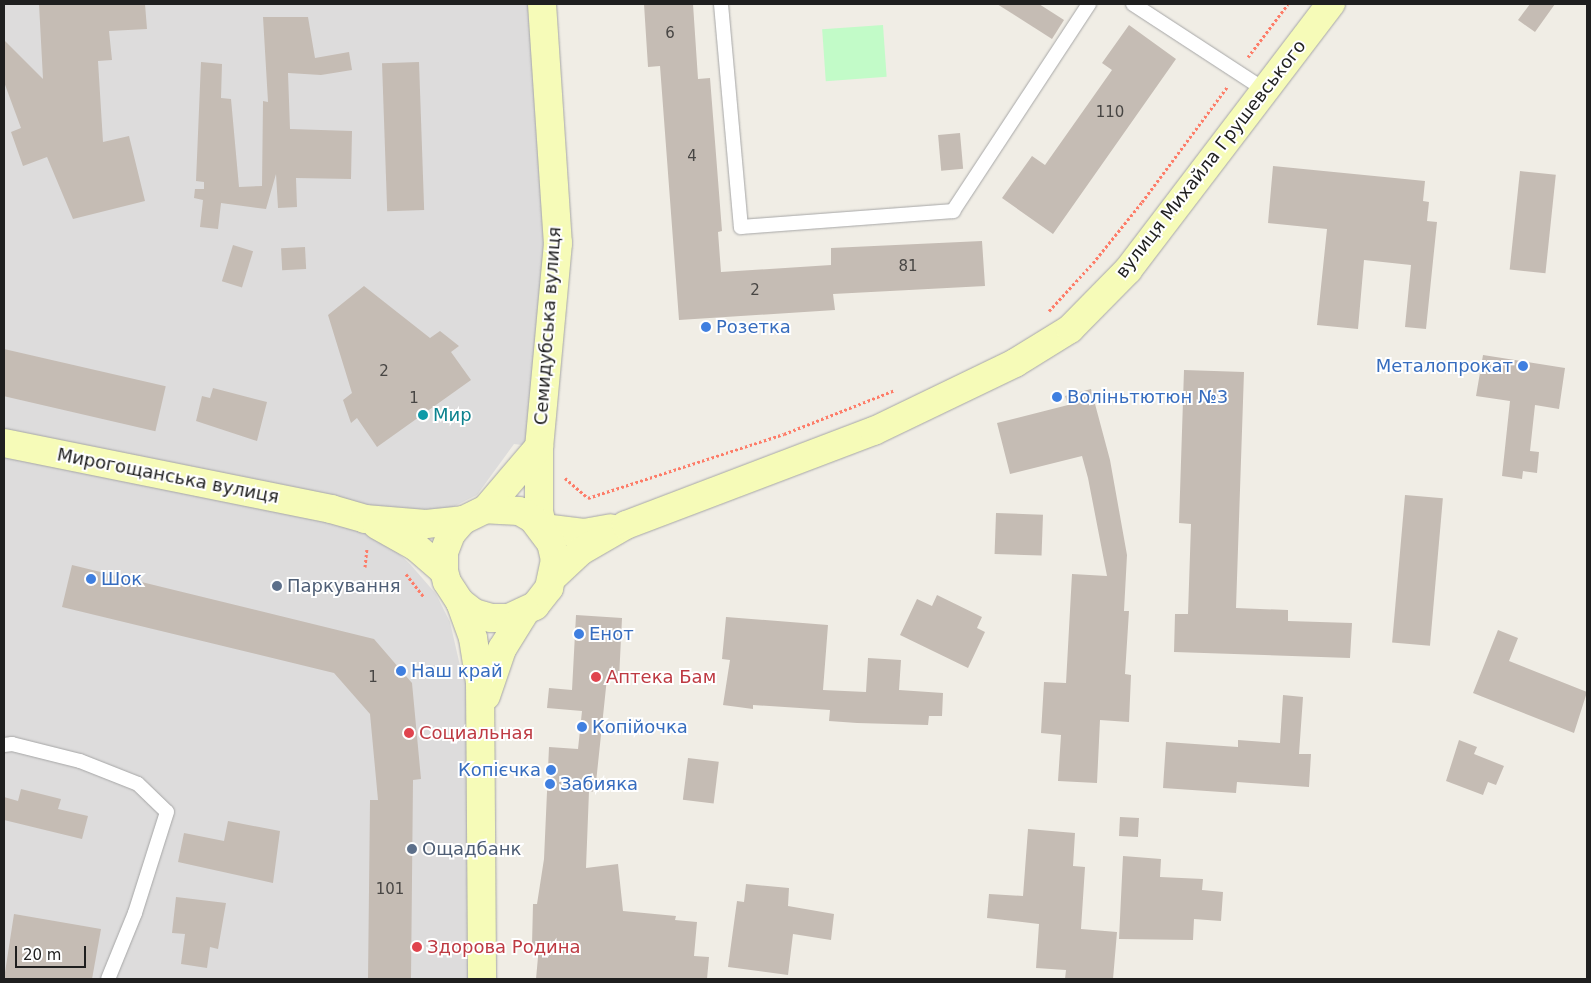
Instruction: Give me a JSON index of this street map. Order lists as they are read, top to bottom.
{
  "streets": {
    "main road": ["вулиця Михайла Грушевського", "Семидубська вулиця", "Мирогощанська вулиця"]
  },
  "crossings": [
    ["вулиця Михайла Грушевського", "Семидубська вулиця"]
  ],
  "places": [
    "Розетка",
    "Металопрокат",
    "Воліньтютюн №3",
    "Мир",
    "Шок",
    "Паркування",
    "Енот",
    "Наш край",
    "Аптека Бам",
    "Копійочка",
    "Социальная",
    "Копієчка",
    "Забияка",
    "Ощадбанк",
    "Здорова Родина"
  ],
  "house_numbers": [
    "6",
    "110",
    "4",
    "81",
    "2",
    "2",
    "1",
    "1",
    "101"
  ],
  "scale_bar": "20 m"
}
